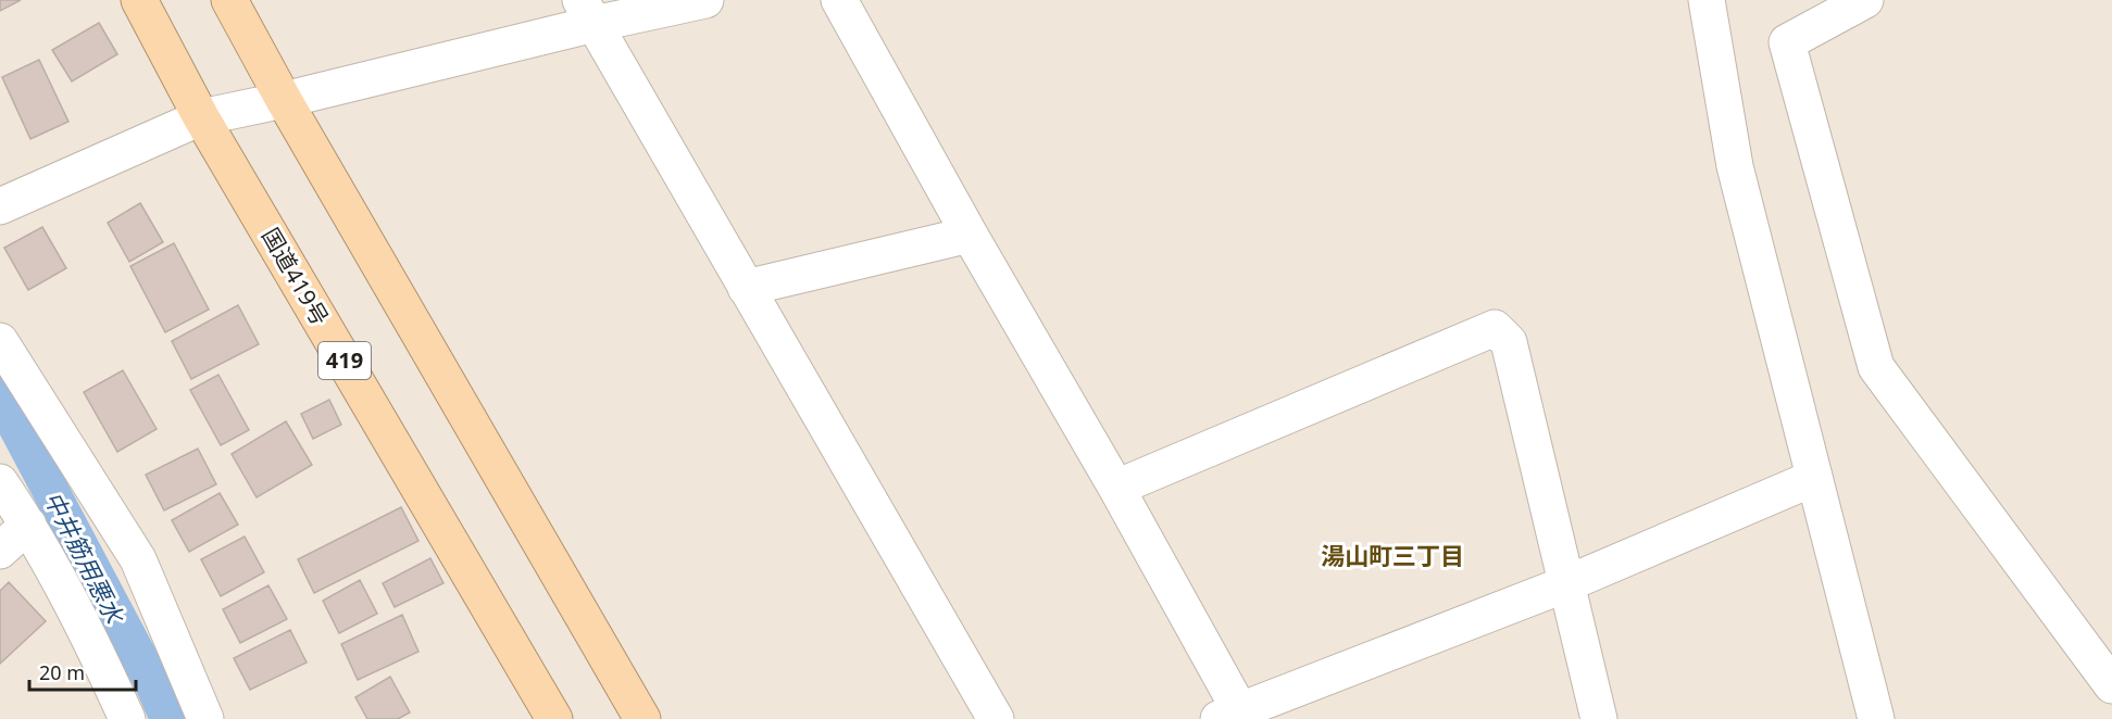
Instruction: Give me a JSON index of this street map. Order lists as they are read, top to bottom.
{
  "streets": {
    "highway": ["国道419号", "419"]
  },
  "districts": ["湯山町三丁目"],
  "water": ["中井筋用悪水"],
  "scale_bar": "20 m"
}
